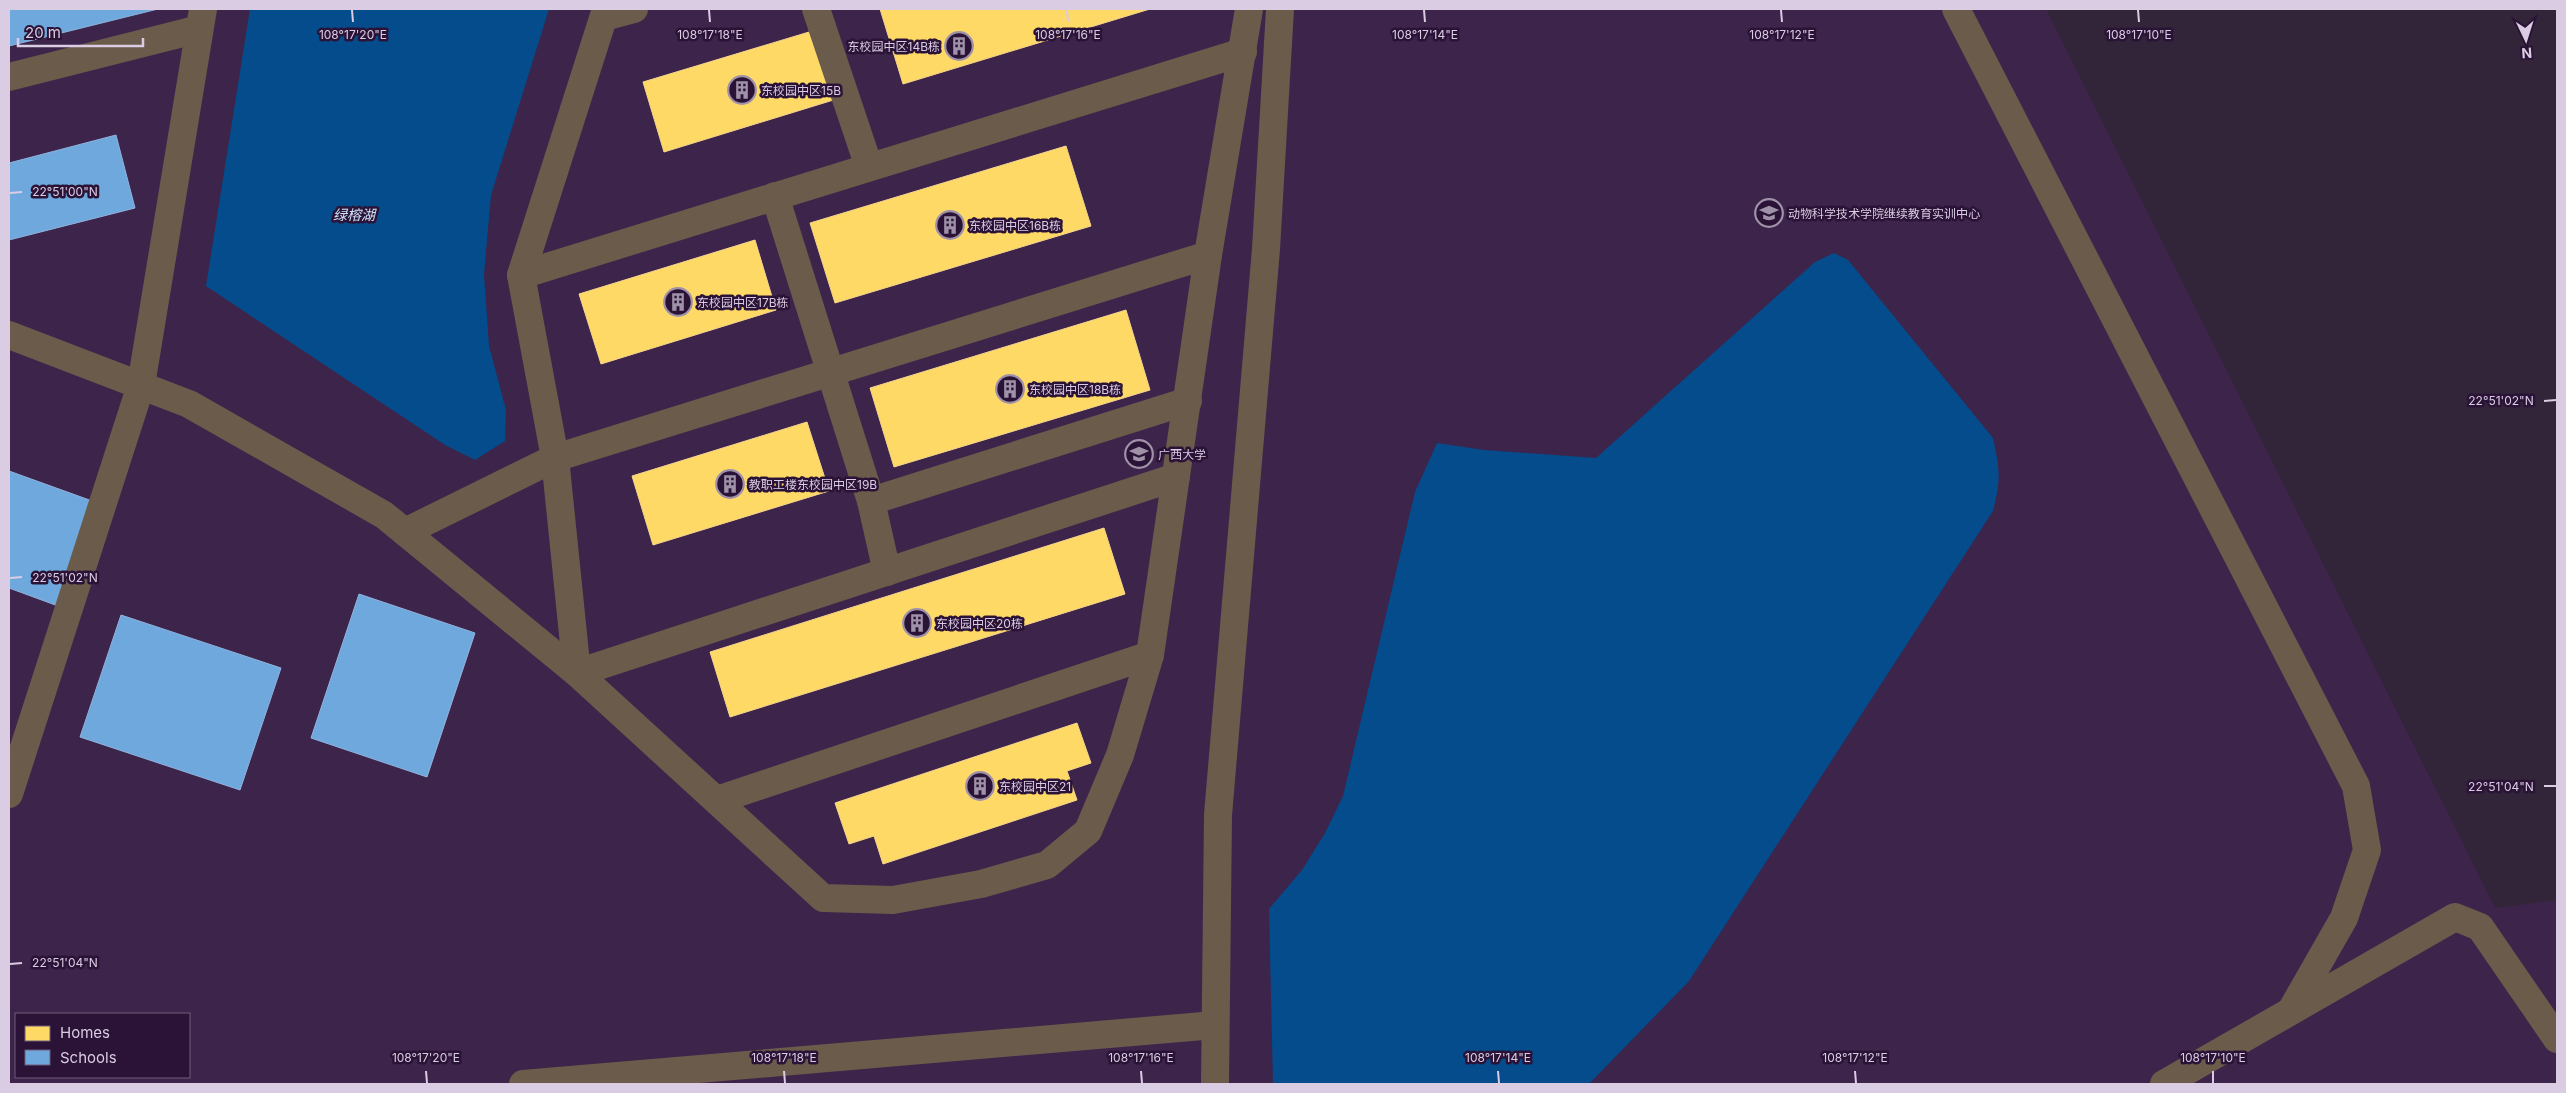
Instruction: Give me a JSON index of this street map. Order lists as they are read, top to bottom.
{
  "water": ["绿榕湖"],
  "places": {
    "building": [
      "东校园中区14B栋",
      "东校园中区15B",
      "东校园中区16B栋",
      "东校园中区17B栋",
      "东校园中区18B栋",
      "教职工楼东校园中区19B",
      "东校园中区20栋",
      "东校园中区21"
    ],
    "school or university": ["动物科学技术学院继续教育实训中心", "广西大学"]
  },
  "legend": ["Homes", "Schools"],
  "scale_bar": "20 m",
  "north": "bottom",
  "coordinates": [
    "108°17'20\"E",
    "108°17'18\"E",
    "108°17'16\"E",
    "108°17'14\"E",
    "108°17'12\"E",
    "108°17'10\"E",
    "22°51'00\"N",
    "22°51'02\"N",
    "22°51'04\"N"
  ]
}
